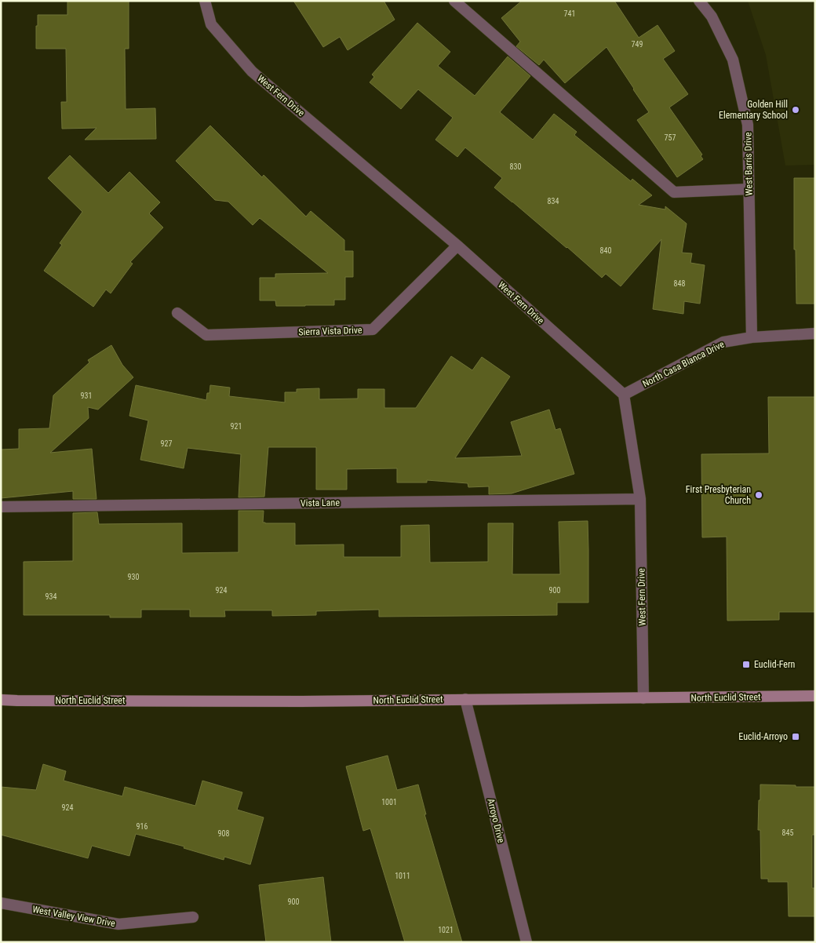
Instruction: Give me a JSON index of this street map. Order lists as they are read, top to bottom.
{
  "streets": {
    "main road": ["North Euclid Street"],
    "street": [
      "West Fern Drive",
      "West Barris Drive",
      "Sierra Vista Drive",
      "North Casa Blanca Drive",
      "Vista Lane",
      "Arroyo Drive",
      "West Valley View Drive"
    ]
  },
  "crossings": [
    ["West Fern Drive", "Sierra Vista Drive"],
    ["West Fern Drive", "North Casa Blanca Drive"],
    ["West Fern Drive", "Vista Lane"],
    ["West Fern Drive", "North Euclid Street"],
    ["West Barris Drive", "North Casa Blanca Drive"],
    ["North Euclid Street", "Arroyo Drive"]
  ],
  "places": {
    "other": ["Golden Hill Elementary School", "First Presbyterian Church"],
    "transit": ["Euclid-Fern", "Euclid-Arroyo"]
  },
  "house_numbers": [
    "741",
    "749",
    "757",
    "830",
    "834",
    "840",
    "848",
    "931",
    "921",
    "927",
    "930",
    "924",
    "900",
    "934",
    "1001",
    "924",
    "916",
    "845",
    "908",
    "1011",
    "900",
    "1021"
  ]
}
